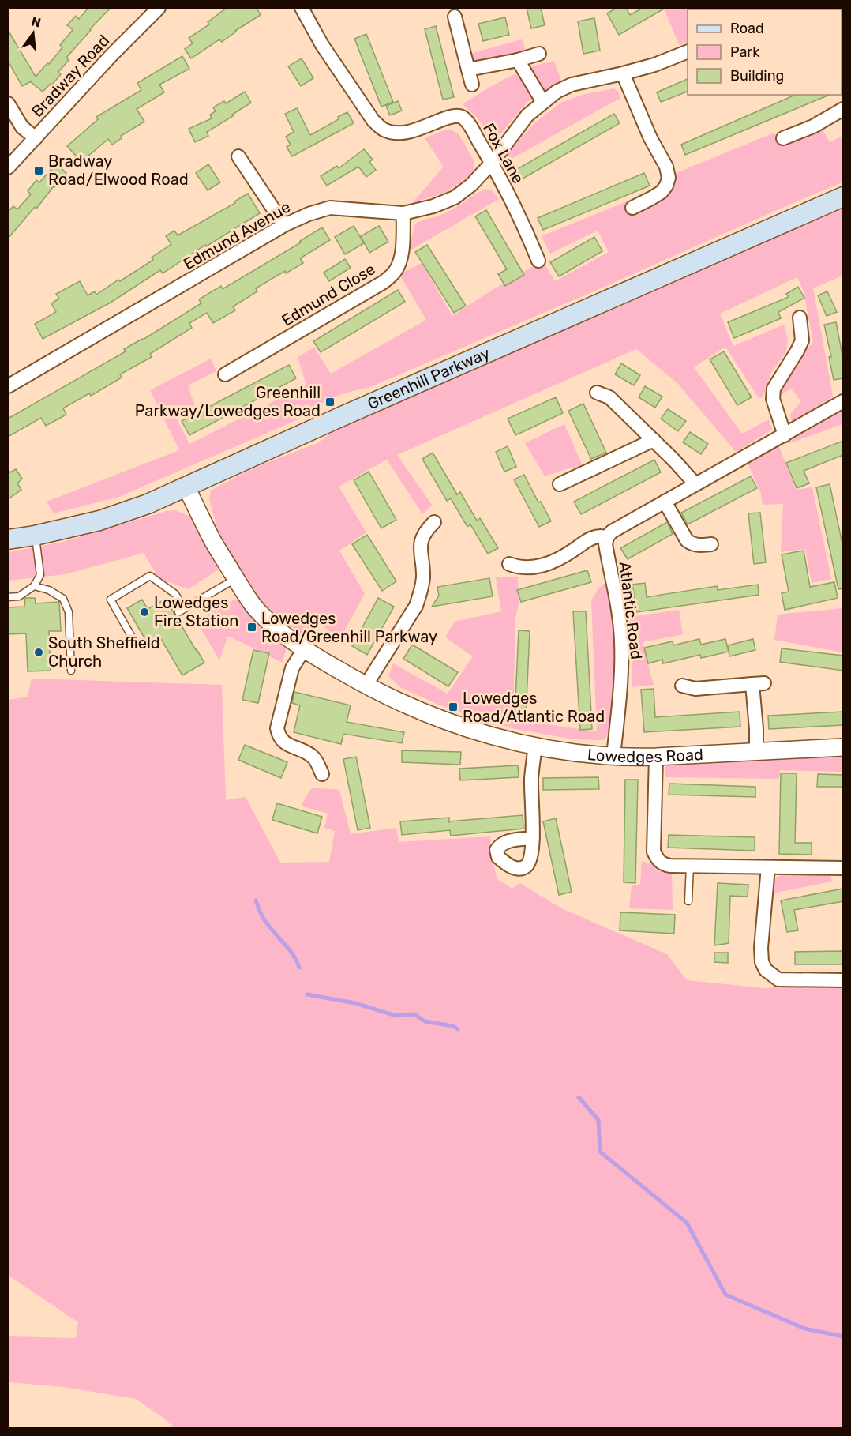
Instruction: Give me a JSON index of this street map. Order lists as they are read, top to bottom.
{
  "streets": {
    "main road": ["Greenhill Parkway"],
    "street": [
      "Bradway Road",
      "Fox Lane",
      "Edmund Avenue",
      "Edmund Close",
      "Atlantic Road",
      "Lowedges Road"
    ]
  },
  "crossings": [
    ["Fox Lane", "Edmund Avenue"],
    ["Edmund Avenue", "Edmund Close"],
    ["Greenhill Parkway", "Lowedges Road"],
    ["Atlantic Road", "Lowedges Road"]
  ],
  "places": {
    "transit": [
      "Bradway Road/Elwood Road",
      "Greenhill Parkway/Lowedges Road",
      "Lowedges Road/Greenhill Parkway",
      "Lowedges Road/Atlantic Road"
    ],
    "other": ["Lowedges Fire Station", "South Sheffield Church"]
  },
  "legend": ["Road", "Park", "Building"],
  "north": "top"
}
